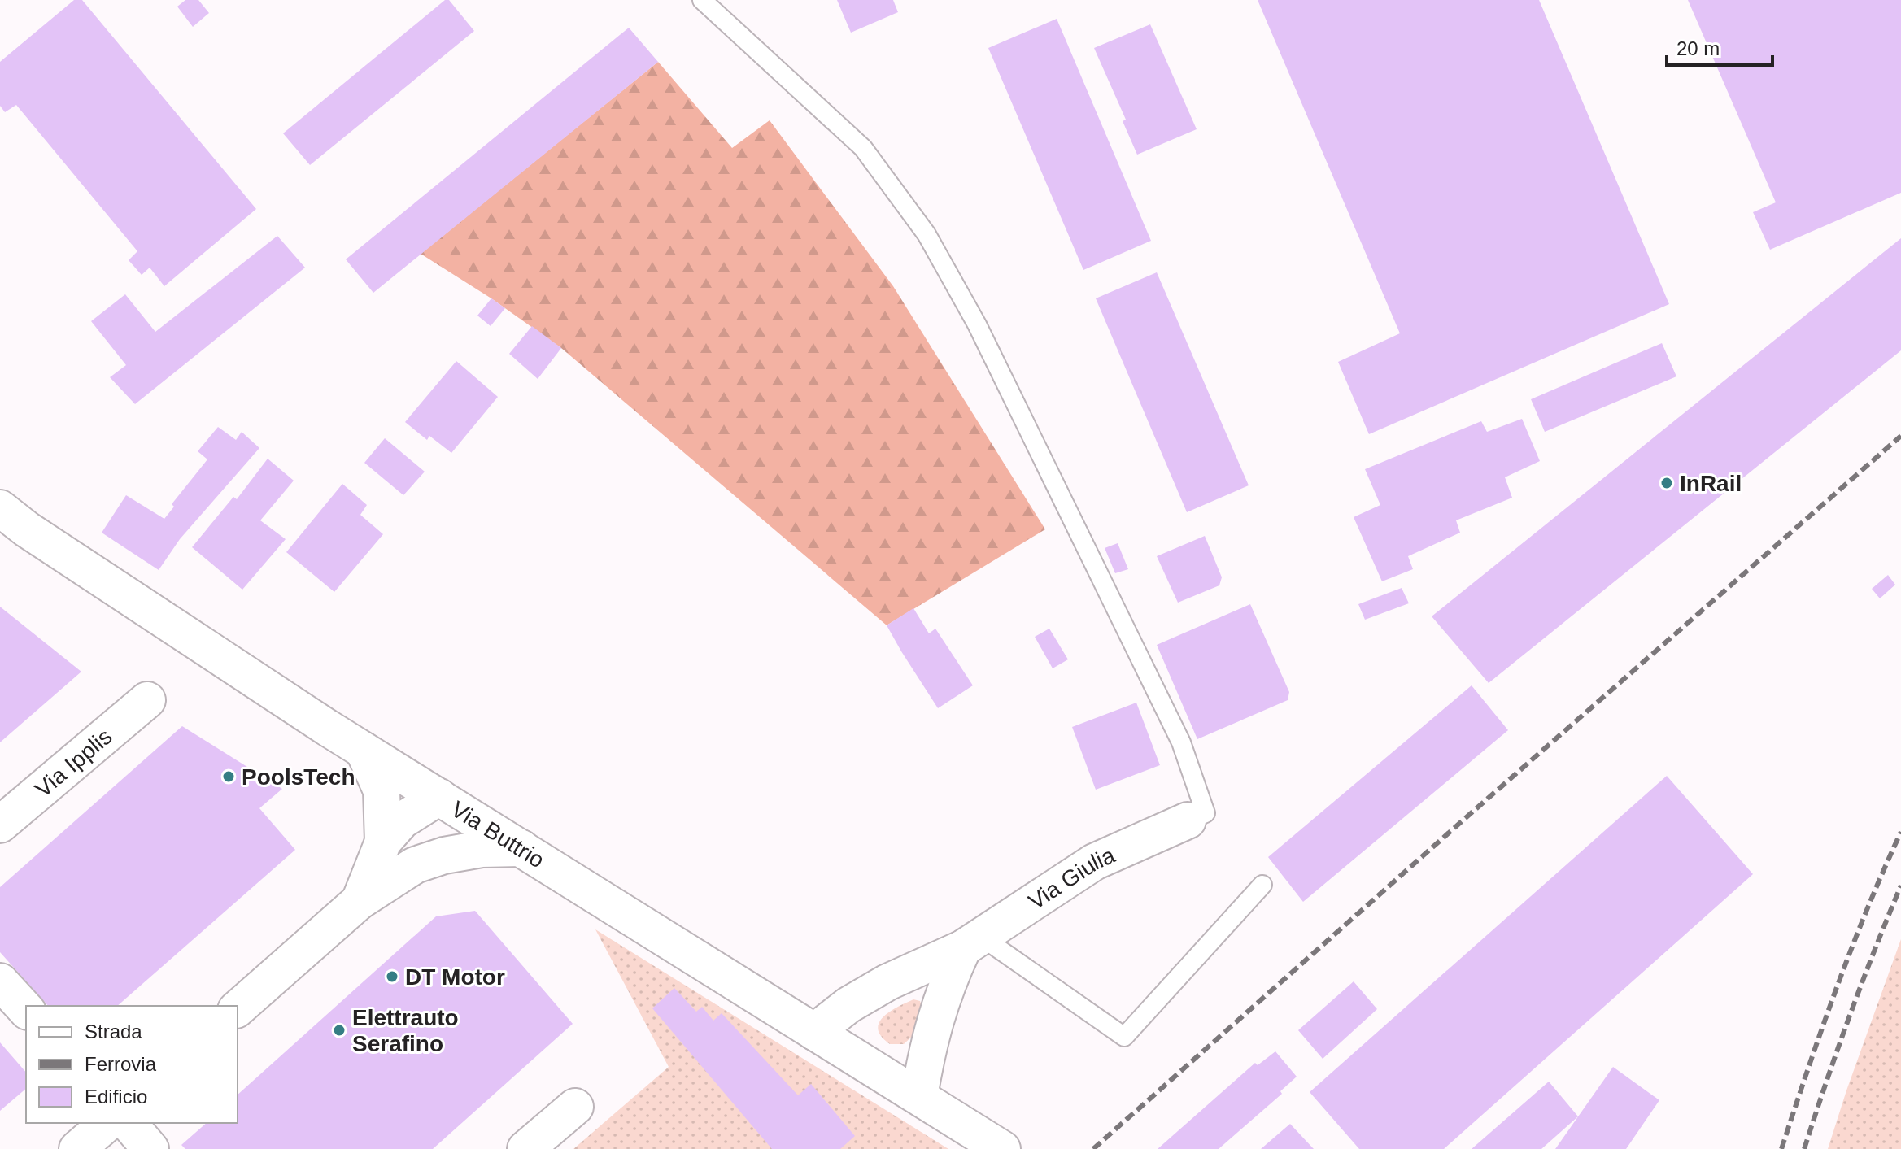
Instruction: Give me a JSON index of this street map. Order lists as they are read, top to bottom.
{
  "streets": {
    "street": ["Via Ipplis", "Via Buttrio", "Via Giulia"]
  },
  "crossings": [
    ["Via Buttrio", "Via Giulia"]
  ],
  "places": [
    "InRail",
    "PoolsTech",
    "DT Motor",
    "Elettrauto Serafino"
  ],
  "legend": ["Strada", "Ferrovia", "Edificio"],
  "scale_bar": "20 m"
}
